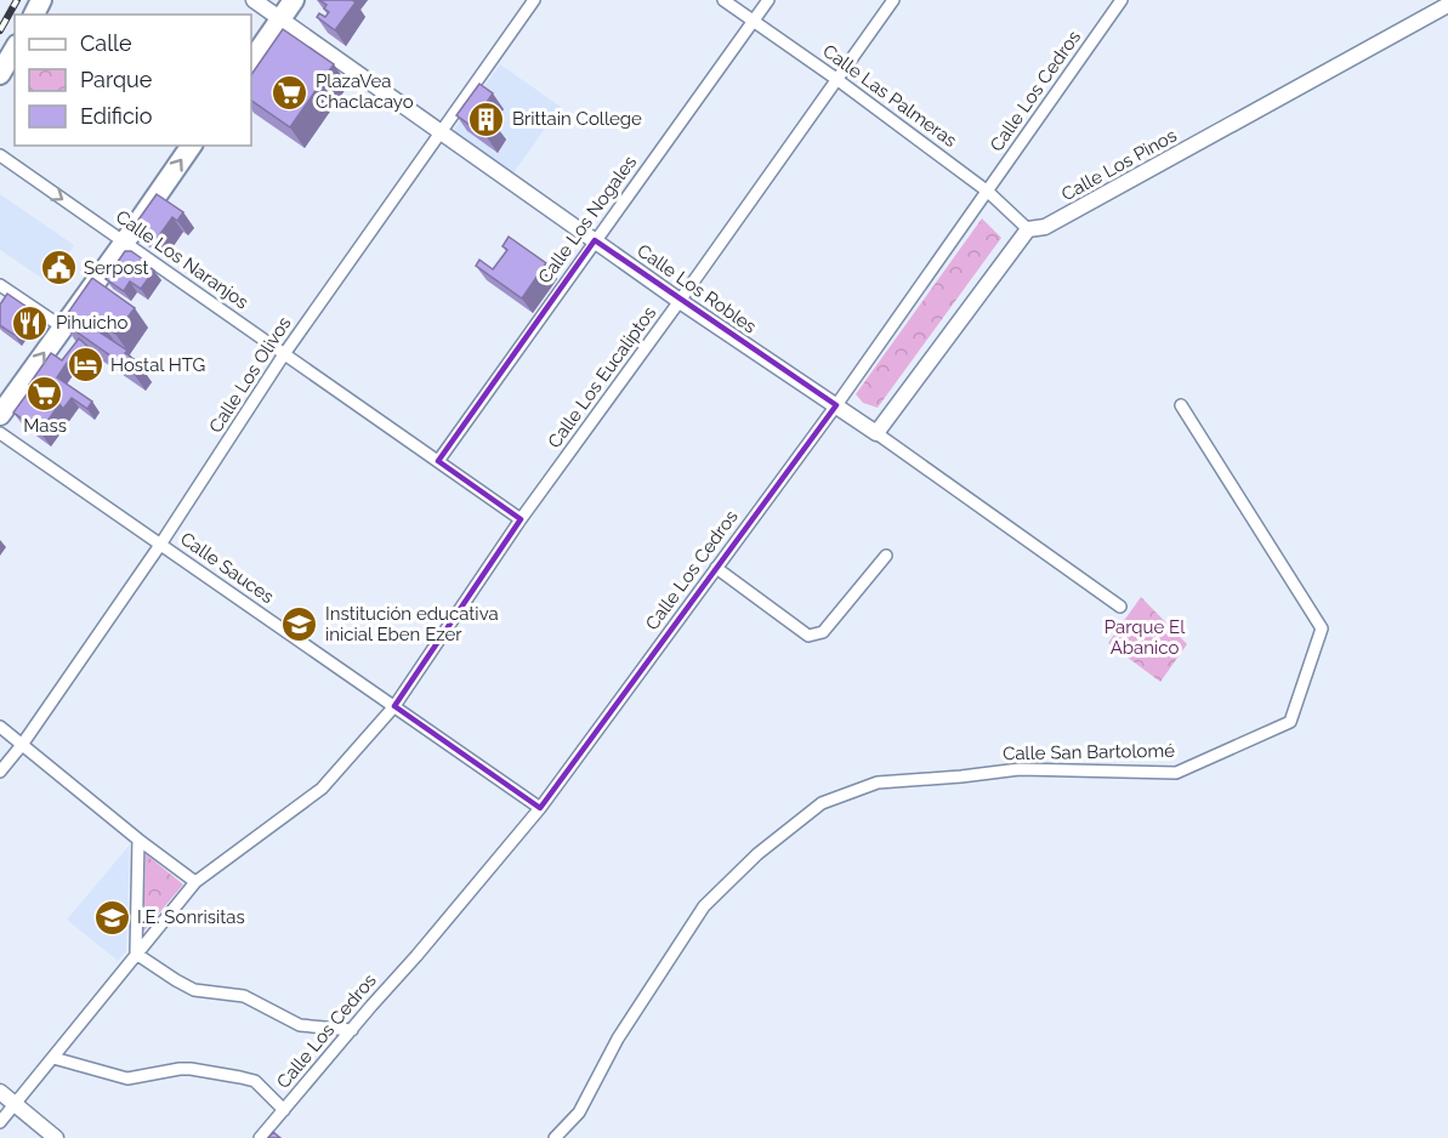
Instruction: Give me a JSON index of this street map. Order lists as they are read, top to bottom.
{
  "streets": {
    "street": [
      "Calle Los Cedros",
      "Calle Las Palmeras",
      "Calle Los Pinos",
      "Calle Los Nogales",
      "Calle Los Naranjos",
      "Calle Los Robles",
      "Calle Los Olivos",
      "Calle Los Eucaliptos",
      "Calle Sauces",
      "Calle San Bartolomé"
    ]
  },
  "crossings": [
    ["Calle Los Cedros", "Calle Las Palmeras"],
    ["Calle Los Cedros", "Calle Los Robles"],
    ["Calle Los Cedros", "Calle Sauces"],
    ["Calle Las Palmeras", "Calle Los Pinos"],
    ["Calle Las Palmeras", "Calle Los Nogales"],
    ["Calle Las Palmeras", "Calle Los Eucaliptos"],
    ["Calle Los Nogales", "Calle Los Naranjos"],
    ["Calle Los Nogales", "Calle Los Robles"],
    ["Calle Los Naranjos", "Calle Los Olivos"],
    ["Calle Los Naranjos", "Calle Los Eucaliptos"],
    ["Calle Los Robles", "Calle Los Olivos"],
    ["Calle Los Robles", "Calle Los Eucaliptos"],
    ["Calle Los Olivos", "Calle Sauces"],
    ["Calle Los Eucaliptos", "Calle Sauces"]
  ],
  "parks": ["Parque El Abanico"],
  "places": {
    "supermarket": ["PlazaVea Chaclacayo", "Mass"],
    "building": ["Brittain College"],
    "public building": ["Serpost"],
    "restaurant": ["Pihuicho"],
    "hotel": ["Hostal HTG"],
    "school or university": ["Institución educativa inicial Eben Ezer", "I.E. Sonrisitas"]
  },
  "legend": ["Calle", "Parque", "Edificio"]
}
